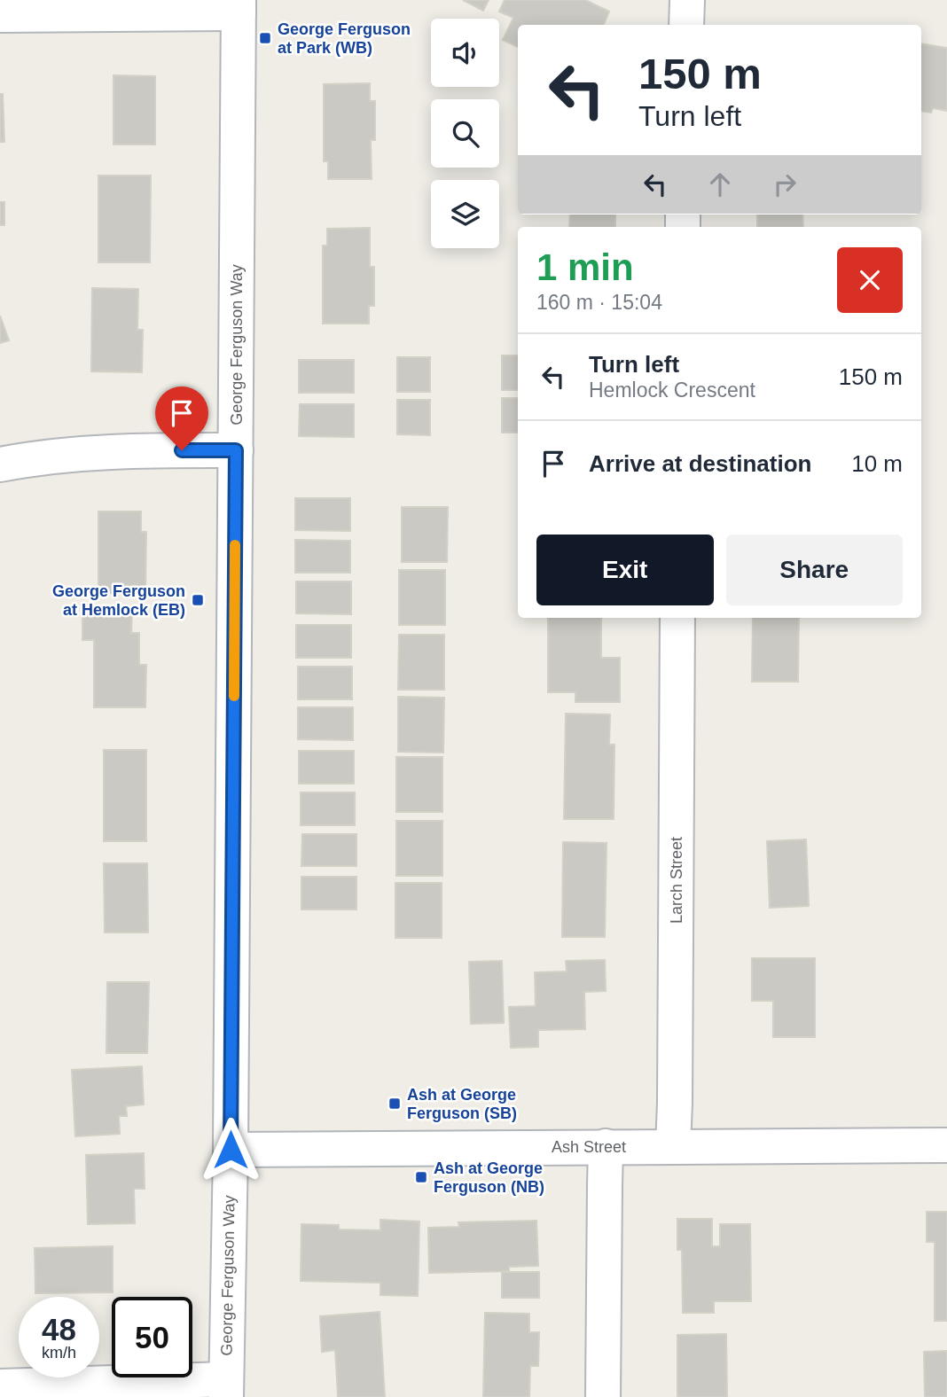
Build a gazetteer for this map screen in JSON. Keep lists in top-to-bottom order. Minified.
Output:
{"streets":{"main road":["George Ferguson Way","Larch Street","Ash Street"]},"crossings":[["George Ferguson Way","Ash Street"],["Larch Street","Ash Street"]],"places":{"transit":["George Ferguson at Park (WB)","George Ferguson at Hemlock (EB)","Ash at George Ferguson (SB)","Ash at George Ferguson (NB)"]},"page":{"turn":["150 m","Turn left"],"heading":["1 min","160 m · 15:04"],"list":[{"name":"Turn left","note":"Hemlock Crescent","value":"150 m"},{"name":"Arrive at destination","value":"10 m"}],"buttons":["Exit","Share"],"speed":"48 km/h","limit":"50"}}
